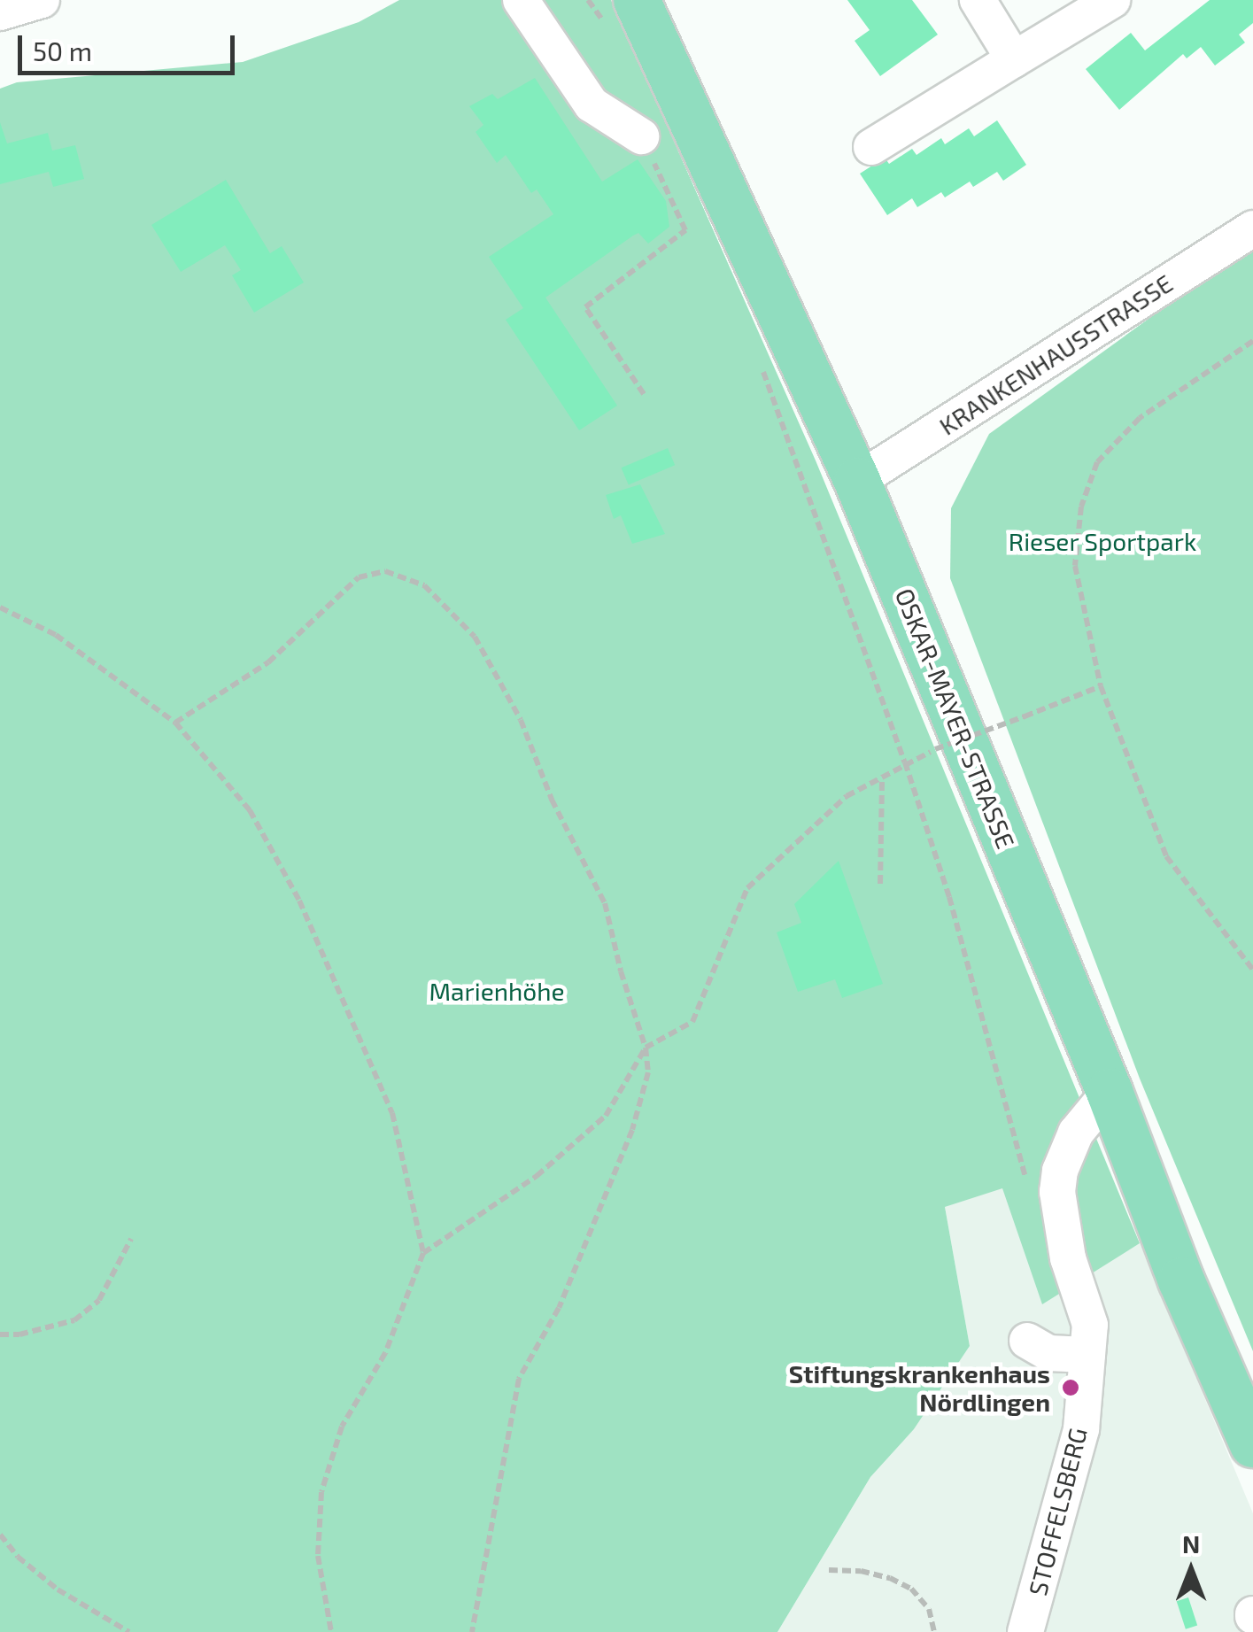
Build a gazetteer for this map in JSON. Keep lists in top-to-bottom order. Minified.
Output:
{"streets":{"main road":["OSKAR-MAYER-STRASSE"],"street":["KRANKENHAUSSTRASSE","STOFFELSBERG"]},"crossings":[["KRANKENHAUSSTRASSE","OSKAR-MAYER-STRASSE"],["OSKAR-MAYER-STRASSE","STOFFELSBERG"]],"parks":["Rieser Sportpark","Marienhöhe"],"places":["Stiftungskrankenhaus Nördlingen"],"scale_bar":"50 m","north":"top"}
